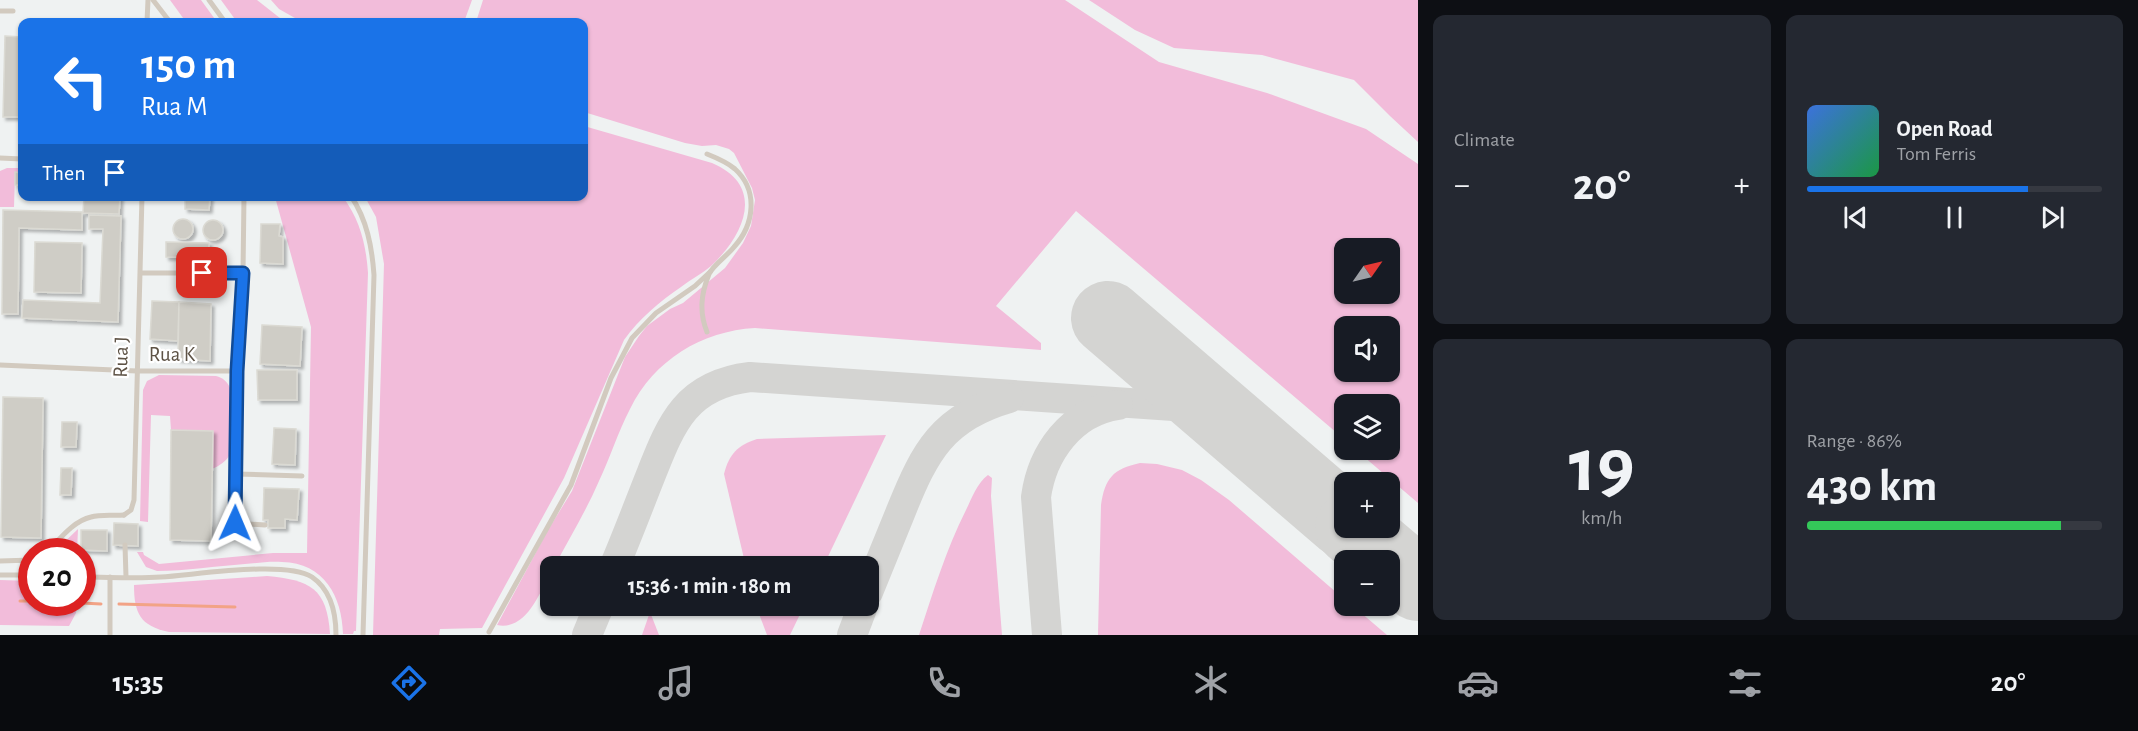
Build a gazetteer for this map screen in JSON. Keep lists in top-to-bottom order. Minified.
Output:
{"streets":{"lane":["Rua K","Rua J"]},"crossings":[["Rua K","Rua J"]],"north":"top right","page":{"tile":["Climate",["19","km/h"],["Range · 86%","430 km"]],"turn":["150 m","Rua M"],"song":["Open Road","Tom Ferris"],"then":"Then","heat":["−","20°","+"],"map_buttons":["+","−"],"limit":"20","trip":"15:36 · 1 min · 180 m","tabs":["15:35","20°"]}}
